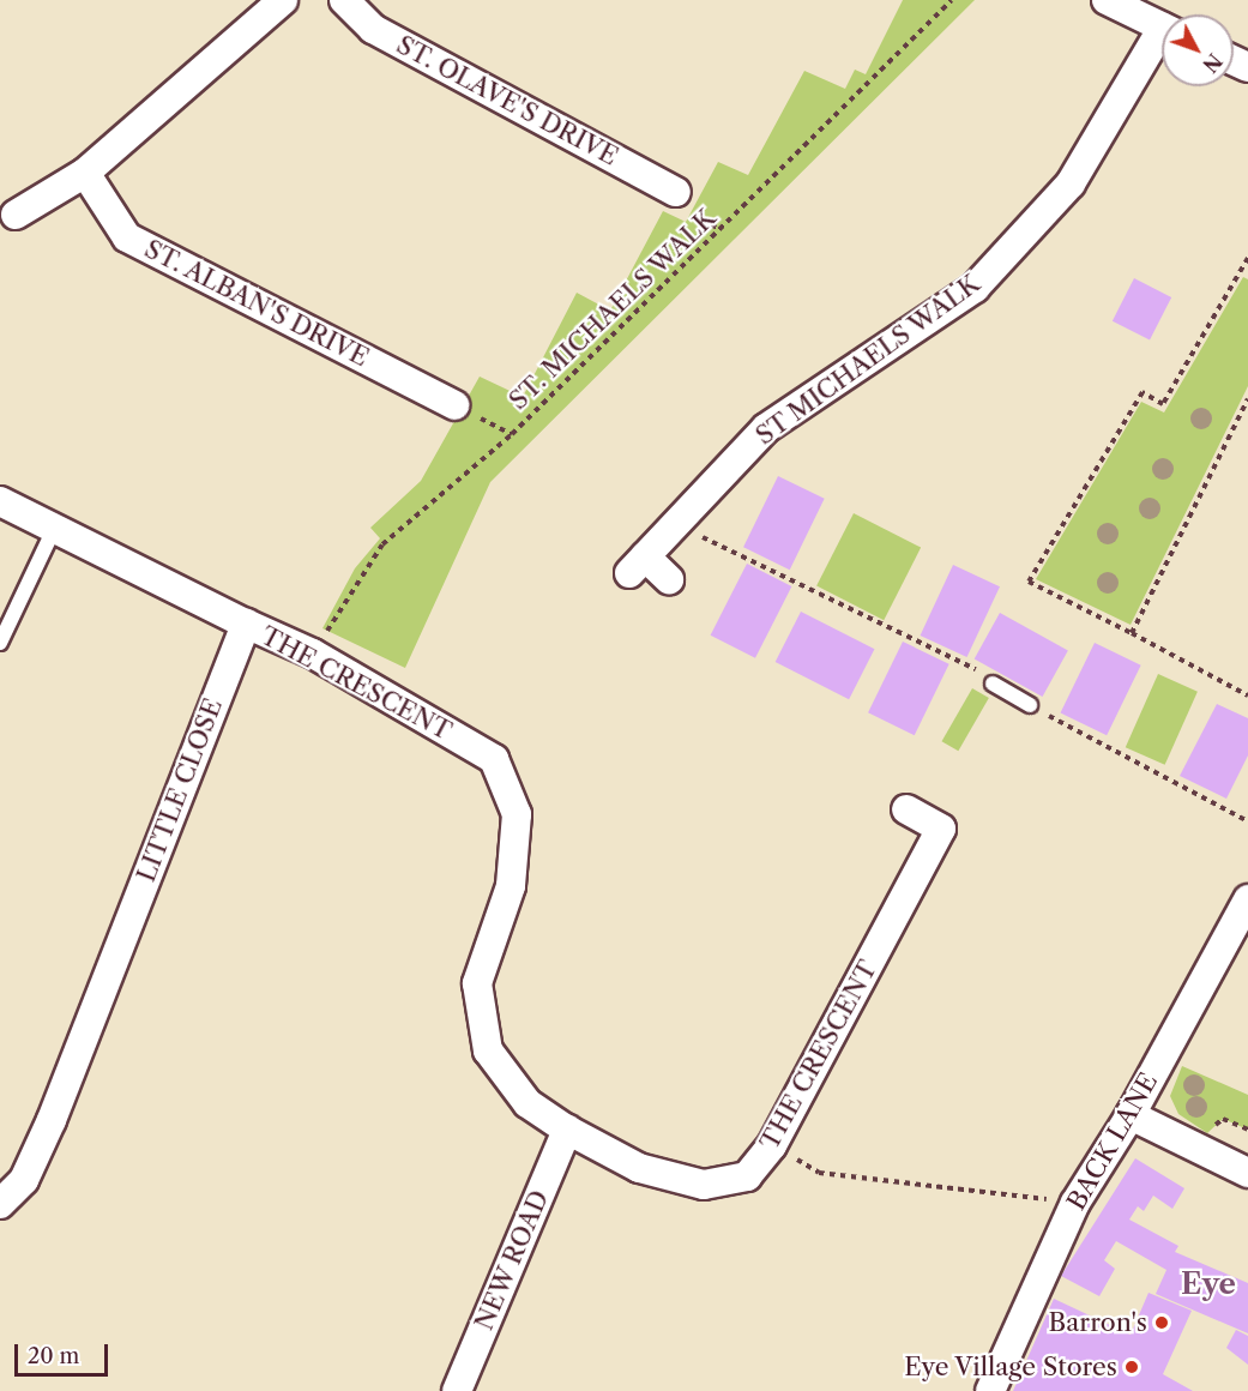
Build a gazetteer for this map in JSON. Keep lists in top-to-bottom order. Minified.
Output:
{"streets":{"street":["ST. OLAVE'S DRIVE","ST. ALBAN'S DRIVE","ST MICHAELS WALK","THE CRESCENT","LITTLE CLOSE","BACK LANE","NEW ROAD"],"path":["ST. MICHAELS WALK"]},"crossings":[["ST. MICHAELS WALK","THE CRESCENT"],["THE CRESCENT","LITTLE CLOSE"],["THE CRESCENT","NEW ROAD"]],"districts":["Eye"],"places":["Barron's","Eye Village Stores"],"scale_bar":"20 m","north":"bottom right"}
